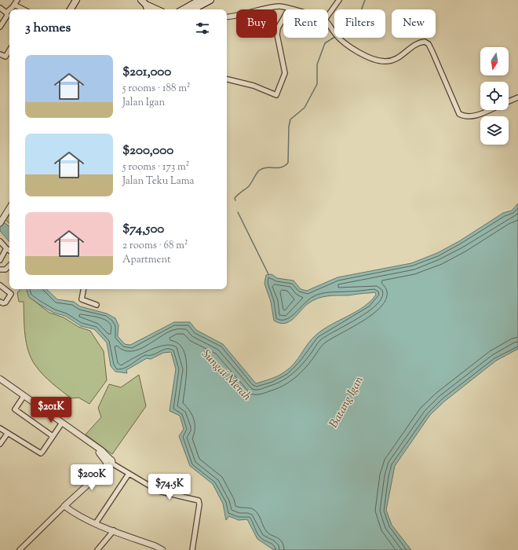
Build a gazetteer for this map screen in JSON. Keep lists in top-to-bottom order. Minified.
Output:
{"water":["Sungai Merah","Batang Igan"],"north":"bottom","page":{"chip":["Buy","Rent","Filters","New"],"heading":"3 homes","list":[{"name":"$201,000","note":"5 rooms · 188 m² · Jalan Igan"},{"name":"$200,000","note":"5 rooms · 173 m² · Jalan Teku Lama"},{"name":"$74,500","note":"2 rooms · 68 m² · Apartment"}],"price":["$201K","$200K","$74.5K"]}}
